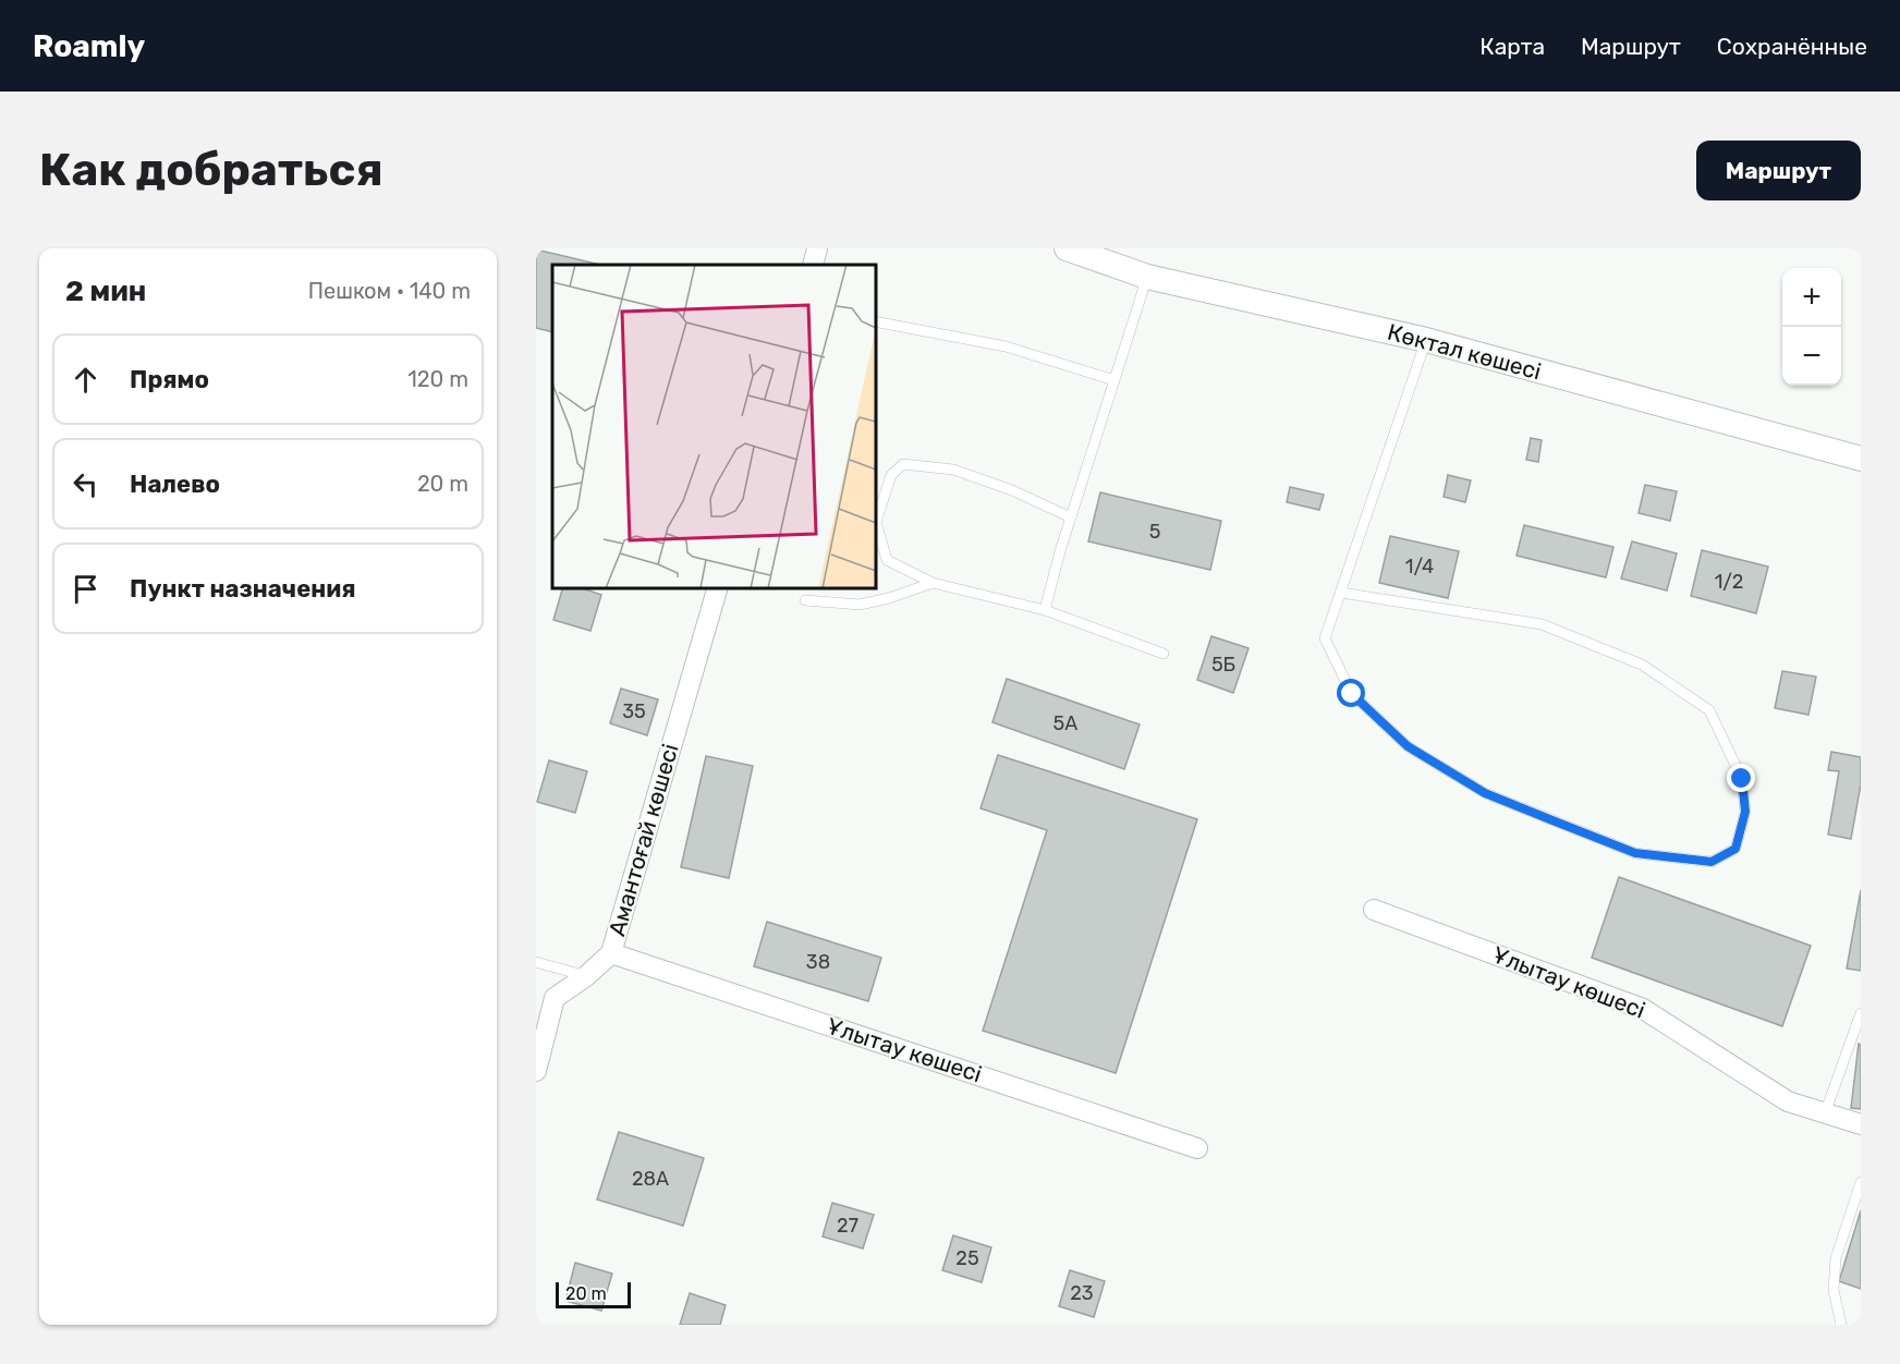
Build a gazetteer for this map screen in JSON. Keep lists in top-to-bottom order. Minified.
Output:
{"streets":{"street":["Көктал көшесі","Амантоғай көшесі","Ұлытау көшесі"]},"crossings":[["Амантоғай көшесі","Ұлытау көшесі"]],"house_numbers":["5","1/4","1/2","5Б","35","5А","38","28А","27","25","23"],"scale_bar":"20 m","page":{"header":"Roamly","nav":["Карта","Маршрут","Сохранённые"],"buttons":"Маршрут","title":"Как добраться","heading":["2 мин","Пешком · 140 m"],"map_buttons":["+","−"],"list":[["Прямо","120 m"],["Налево","20 m"],"Пункт назначения"],"scale":"20 m"}}
